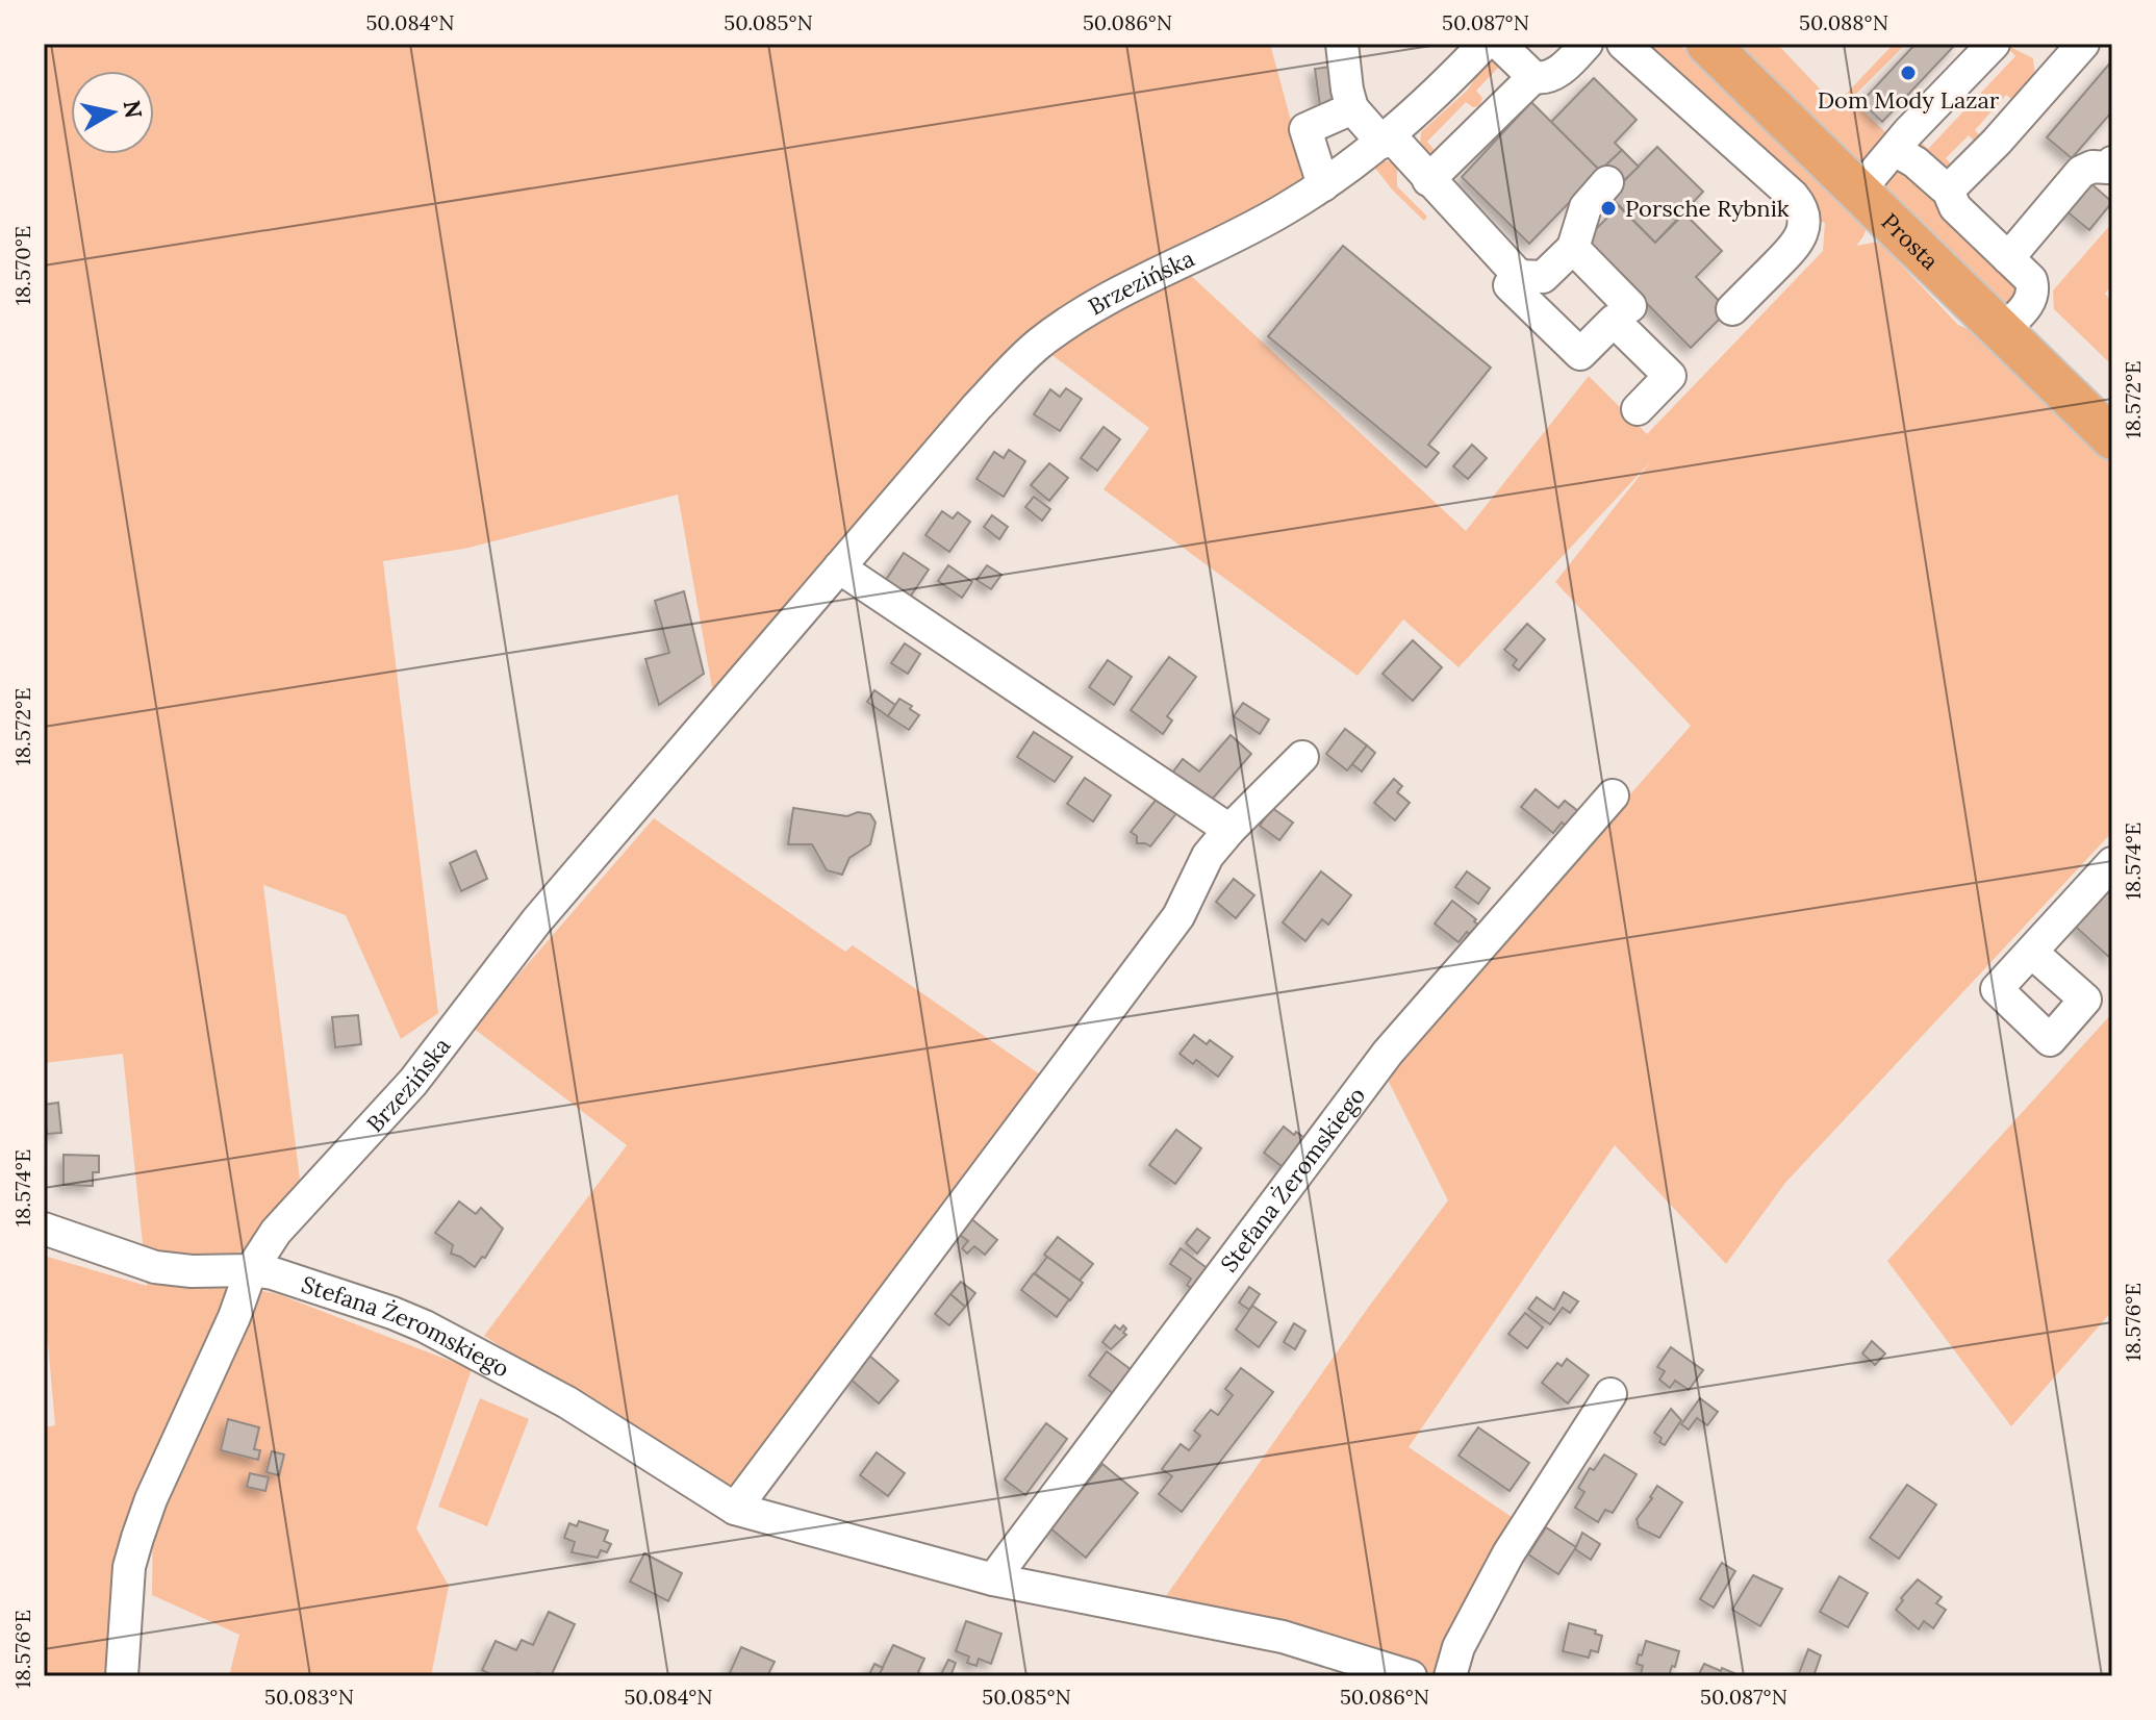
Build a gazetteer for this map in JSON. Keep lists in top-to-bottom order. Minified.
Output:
{"streets":{"main road":["Prosta"],"street":["Brzezińska","Stefana Żeromskiego"]},"crossings":[["Brzezińska","Stefana Żeromskiego"]],"places":["Dom Mody Lazar","Porsche Rybnik"],"north":"right","coordinates":["50.084°N","50.085°N","50.086°N","50.087°N","50.088°N","18.570°E","18.572°E","18.574°E","18.576°E","50.083°N"]}
